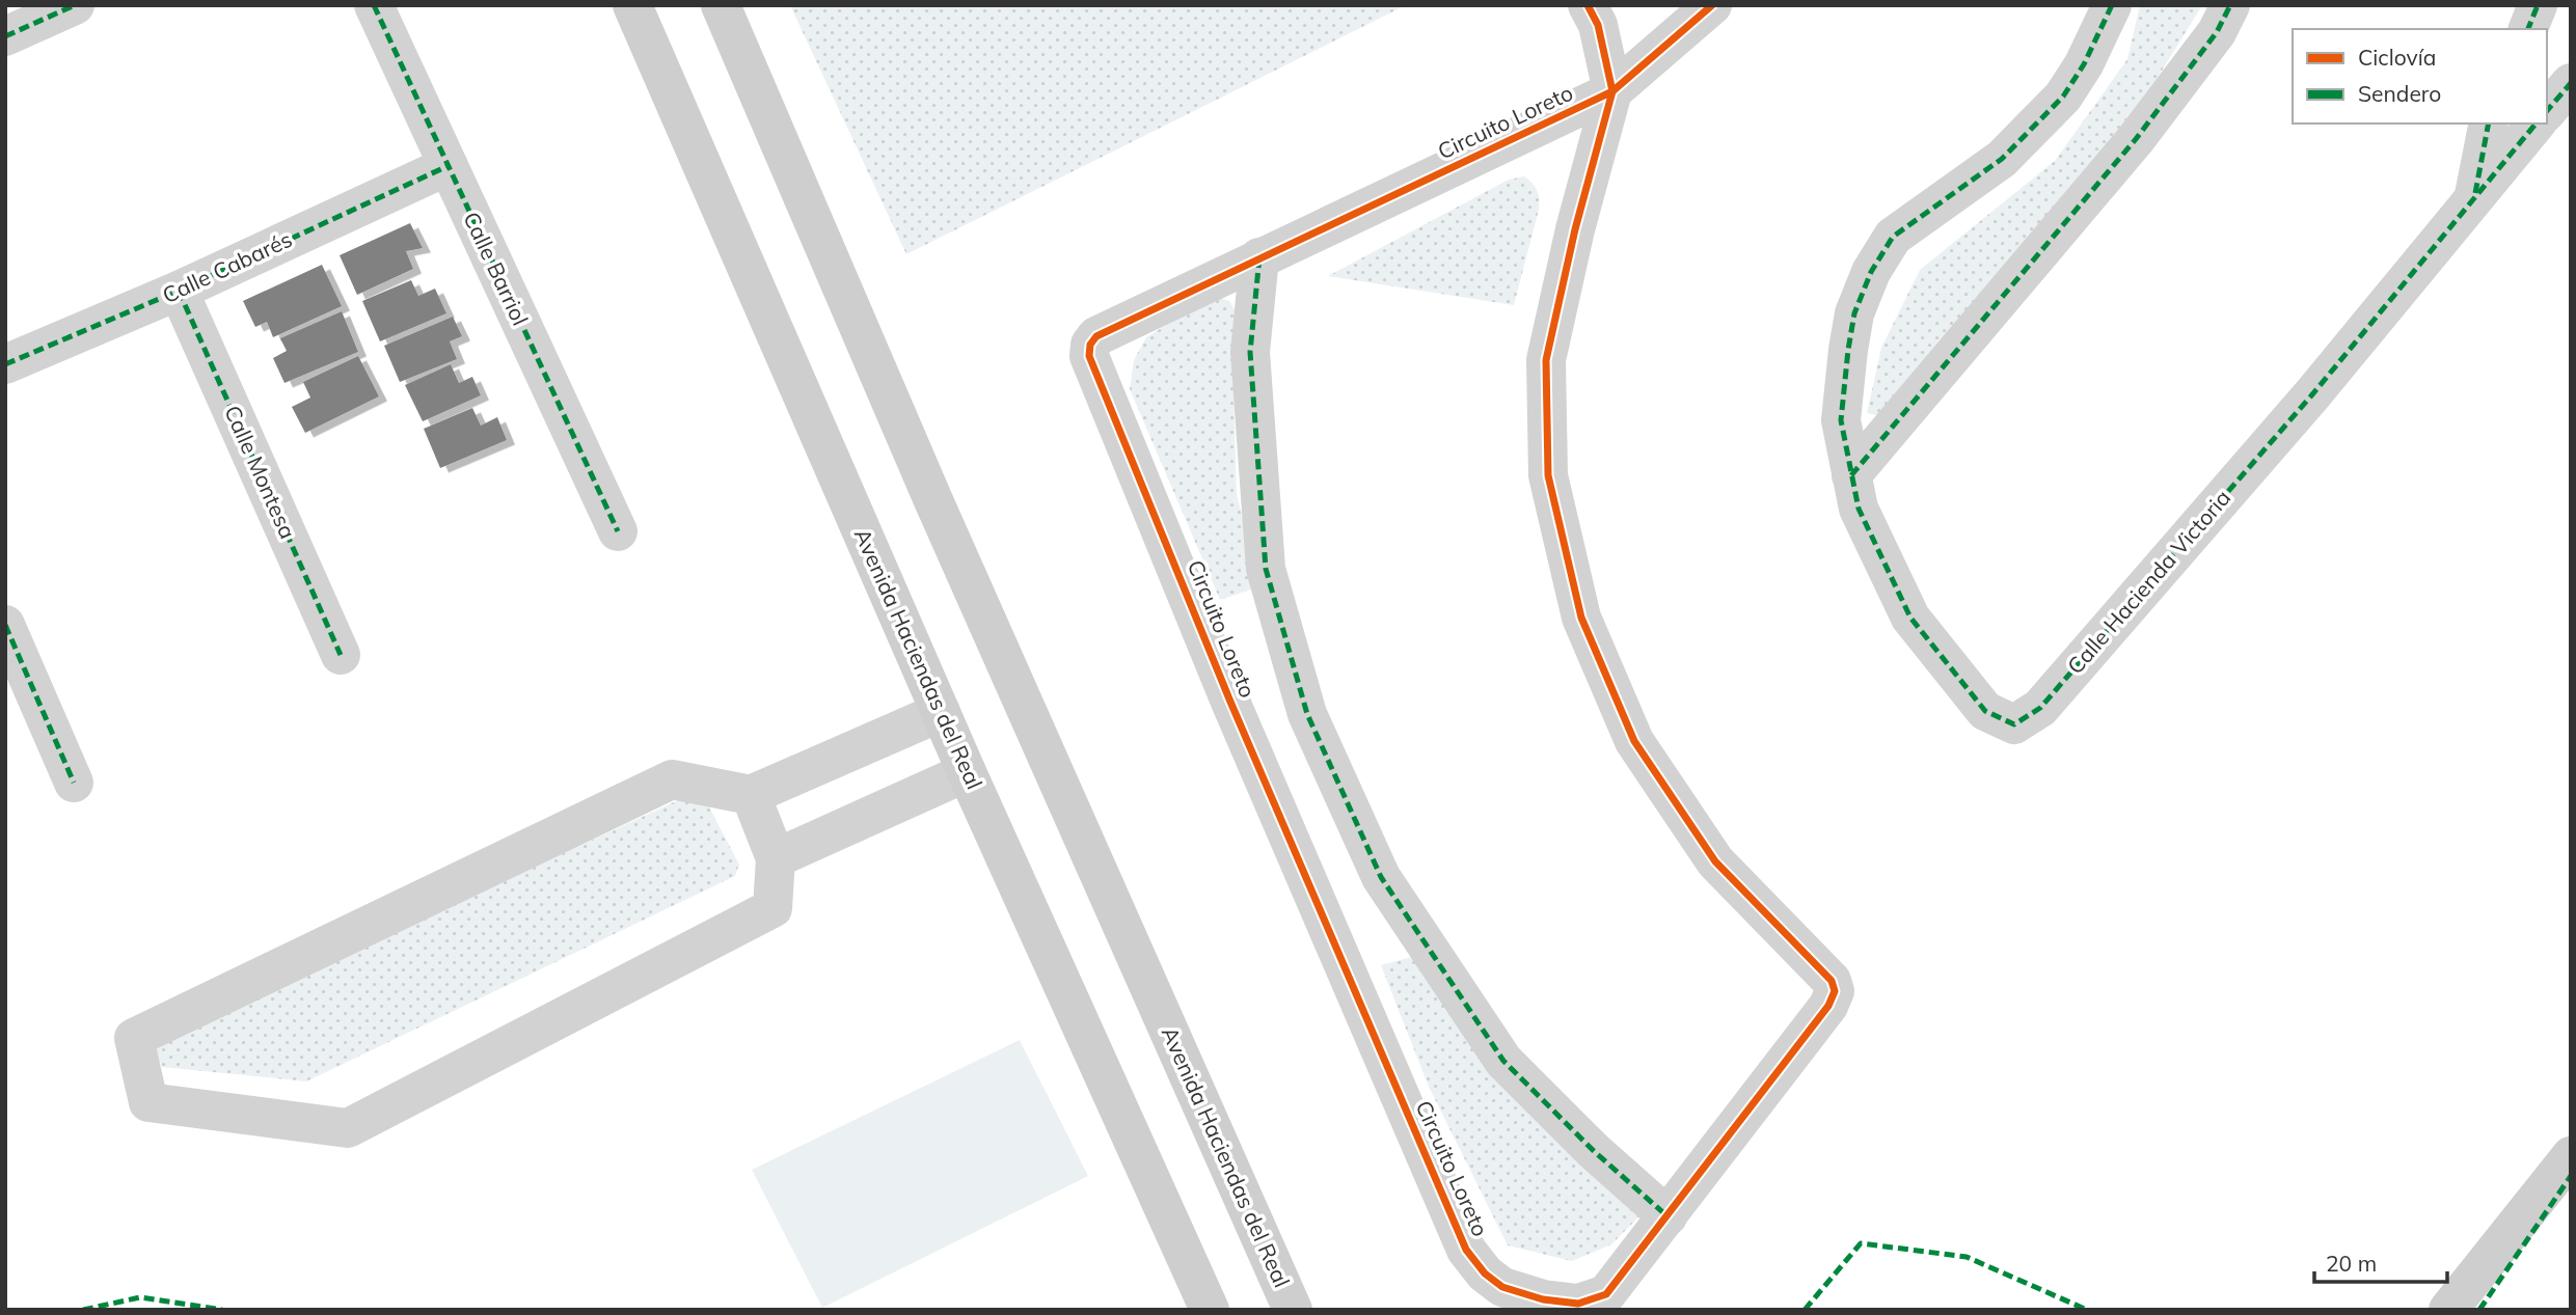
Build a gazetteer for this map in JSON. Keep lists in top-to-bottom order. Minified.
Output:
{"streets":{"main road":["Avenida Haciendas del Real"],"street":["Circuito Loreto","Calle Cabarés","Calle Barriol","Calle Montesa","Calle Hacienda Victoria"]},"crossings":[["Calle Cabarés","Calle Barriol"],["Calle Cabarés","Calle Montesa"]],"legend":["Ciclovía","Sendero"],"scale_bar":"20 m"}
